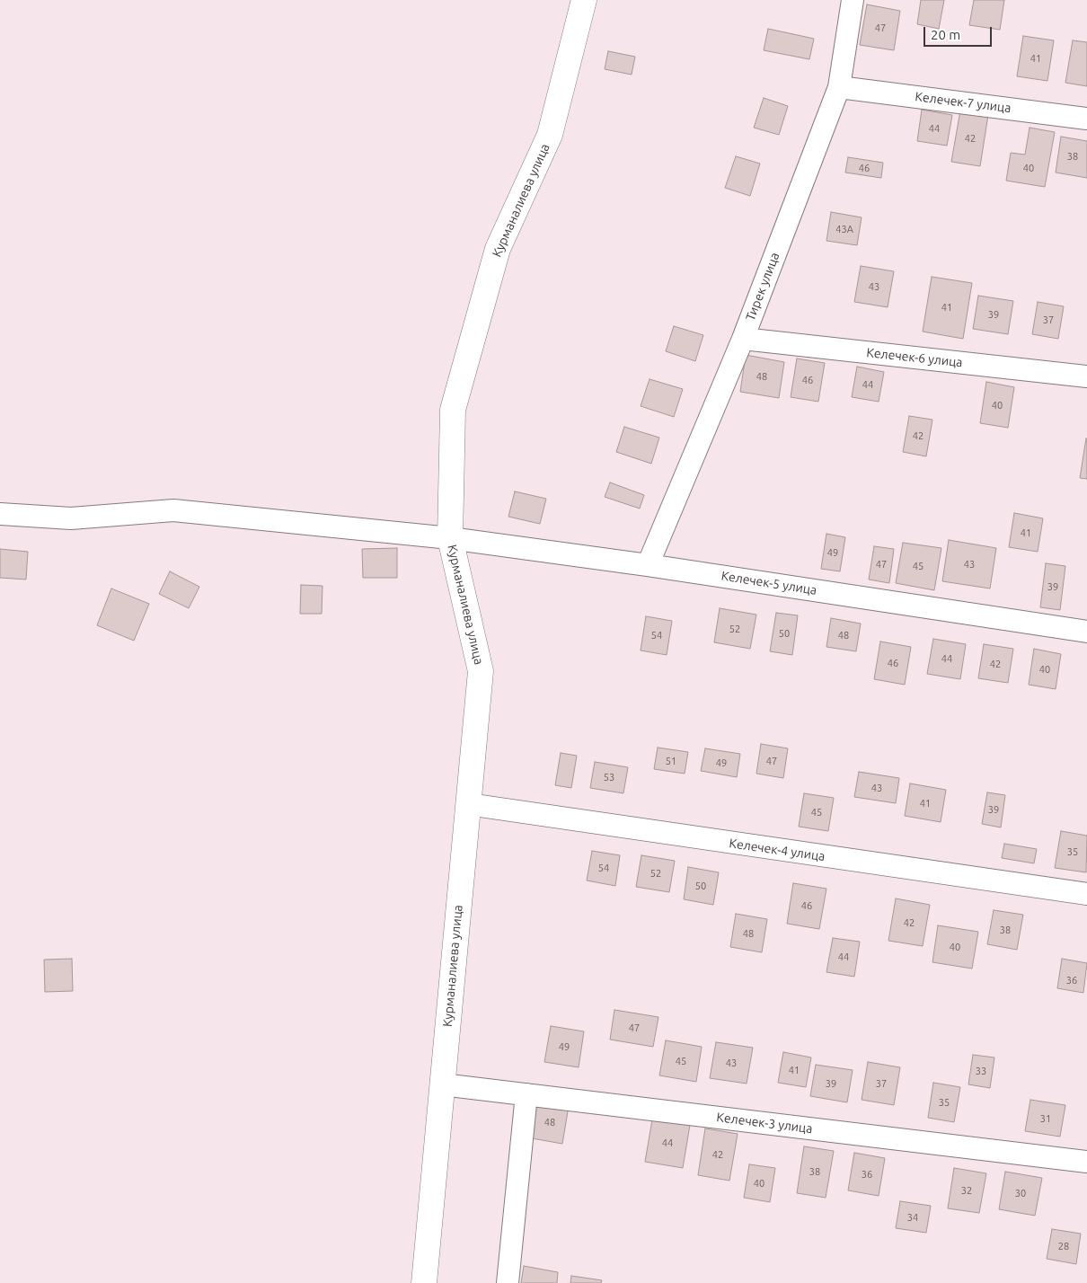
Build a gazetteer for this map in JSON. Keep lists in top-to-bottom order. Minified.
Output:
{"streets":{"street":["Келечек-7 улица","Курманалиева улица","Тирек улица","Келечек-6 улица","Келечек-5 улица","Келечек-4 улица","Келечек-3 улица"]},"crossings":[["Келечек-7 улица","Тирек улица"],["Курманалиева улица","Келечек-5 улица"],["Курманалиева улица","Келечек-4 улица"],["Курманалиева улица","Келечек-3 улица"],["Тирек улица","Келечек-6 улица"],["Тирек улица","Келечек-5 улица"]],"house_numbers":["47","41","44","42","38","46","40","43А","43","41","39","37","48","46","44","40","42","41","49","47","43","45","39","52","50","54","48","44","46","42","40","51","47","49","53","43","41","39","45","35","54","52","50","46","42","38","48","40","44","36","47","49","45","43","41","33","39","37","35","31","48","44","42","38","36","40","32","30","34","28"],"scale_bar":"20 m"}
